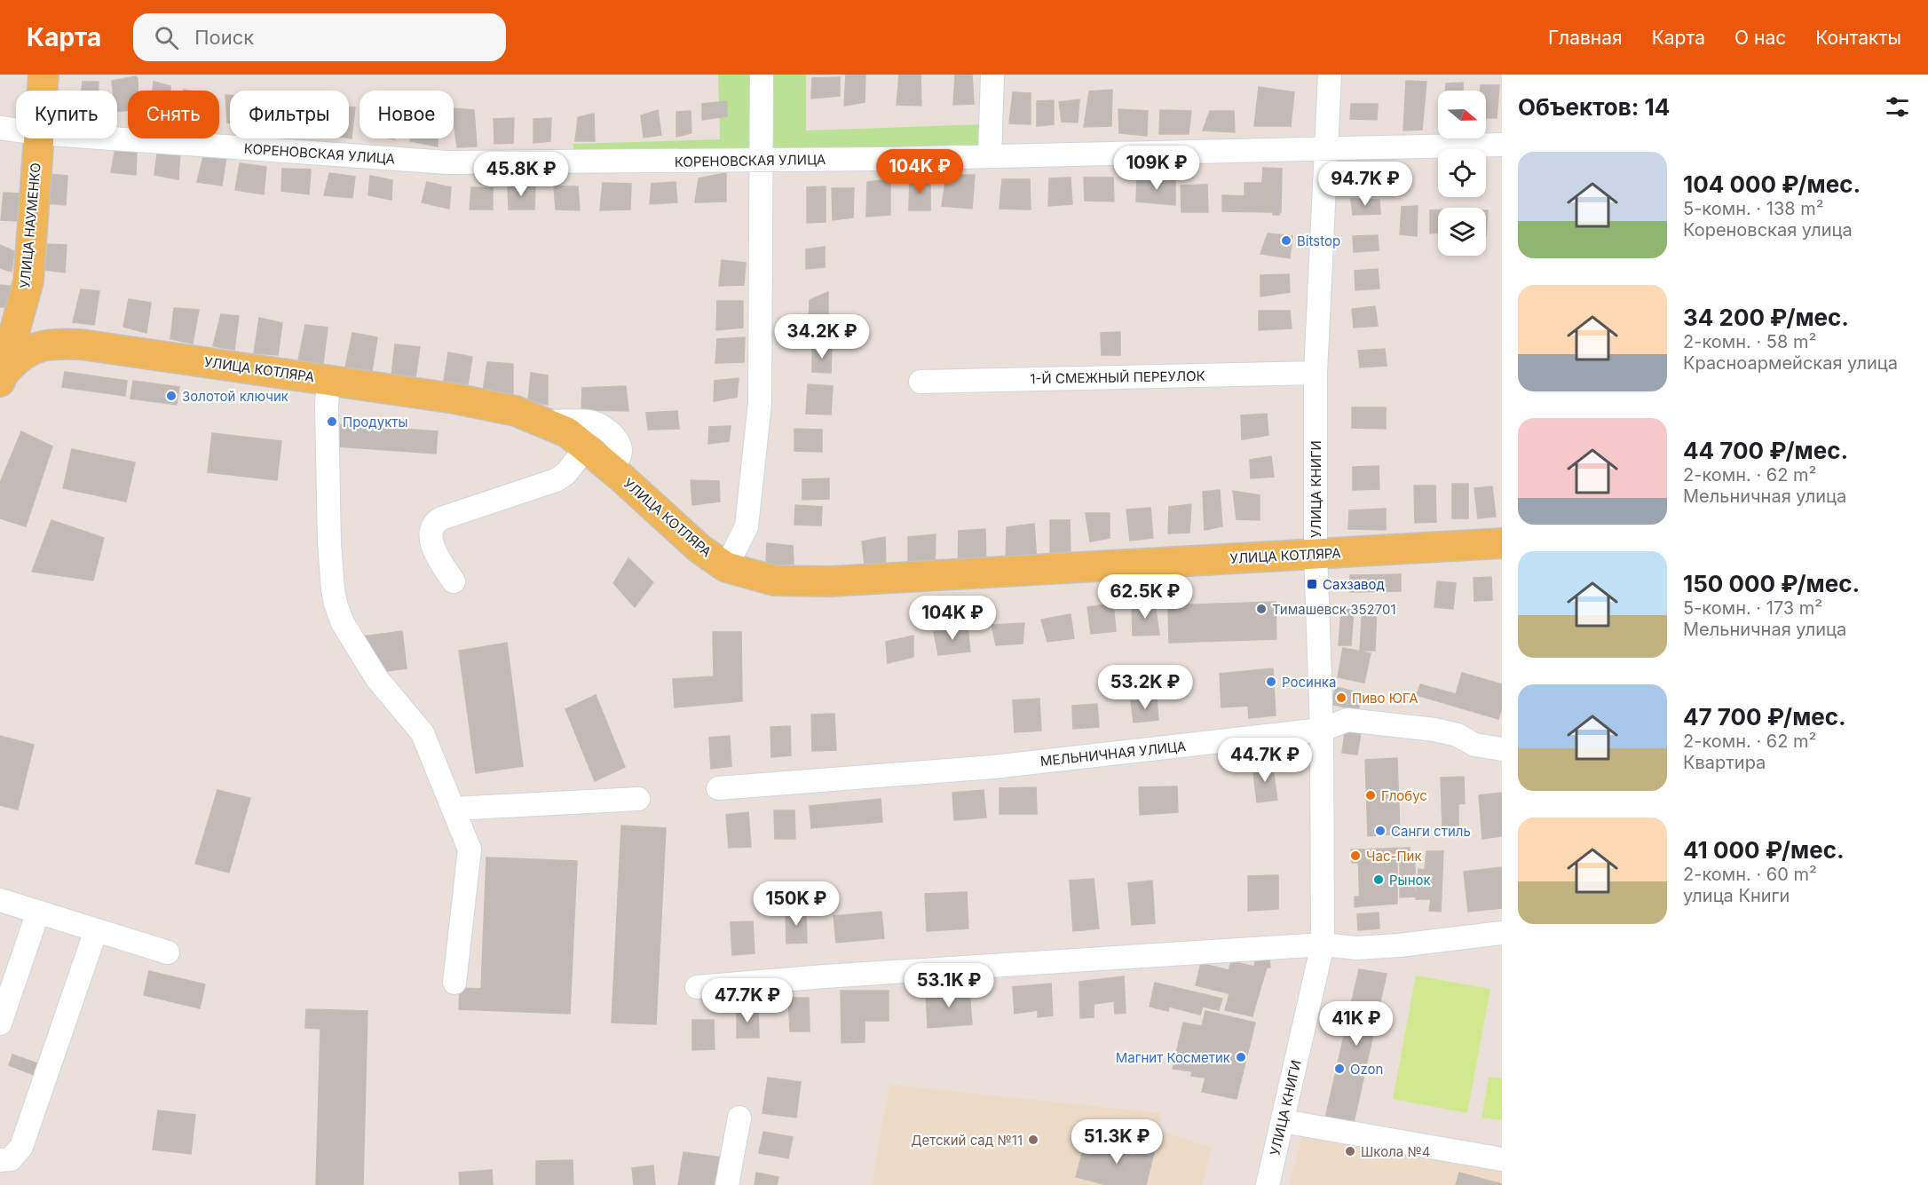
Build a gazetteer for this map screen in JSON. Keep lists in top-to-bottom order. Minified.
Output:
{"streets":{"main road":["УЛИЦА НАУМЕНКО","УЛИЦА КОТЛЯРА"],"street":["КОРЕНОВСКАЯ УЛИЦА","1-Й СМЕЖНЫЙ ПЕРЕУЛОК","УЛИЦА КНИГИ","МЕЛЬНИЧНАЯ УЛИЦА"]},"crossings":[["КОРЕНОВСКАЯ УЛИЦА","УЛИЦА КНИГИ"],["УЛИЦА НАУМЕНКО","УЛИЦА КОТЛЯРА"],["УЛИЦА КОТЛЯРА","УЛИЦА КНИГИ"],["1-Й СМЕЖНЫЙ ПЕРЕУЛОК","УЛИЦА КНИГИ"],["УЛИЦА КНИГИ","МЕЛЬНИЧНАЯ УЛИЦА"]],"places":{"other":["Bitstop","Золотой ключик","Продукты","Тимашевск 352701","Росинка","Пиво ЮГА","Глобус","Санги стиль","Час-Пик","Рынок","Магнит Косметик","Ozon","Детский сад №11","Школа №4"],"transit":["Сахзавод"]},"north":"right","page":{"header":"Карта","search":"Поиск","nav":["Главная","Карта","О нас","Контакты"],"heading":"Объектов: 14","chip":["Купить","Снять","Фильтры","Новое"],"list":[{"name":"104 000 ₽/мес.","note":"5-комн. · 138 m² · Кореновская улица"},{"name":"34 200 ₽/мес.","note":"2-комн. · 58 m² · Красноармейская улица"},{"name":"44 700 ₽/мес.","note":"2-комн. · 62 m² · Мельничная улица"},{"name":"150 000 ₽/мес.","note":"5-комн. · 173 m² · Мельничная улица"},{"name":"47 700 ₽/мес.","note":"2-комн. · 62 m² · Квартира"},{"name":"41 000 ₽/мес.","note":"2-комн. · 60 m² · улица Книги"}],"price":["109K ₽","104K ₽","45.8K ₽","94.7K ₽","34.2K ₽","62.5K ₽","104K ₽","53.2K ₽","44.7K ₽","150K ₽","53.1K ₽","47.7K ₽","41K ₽","51.3K ₽"]}}
